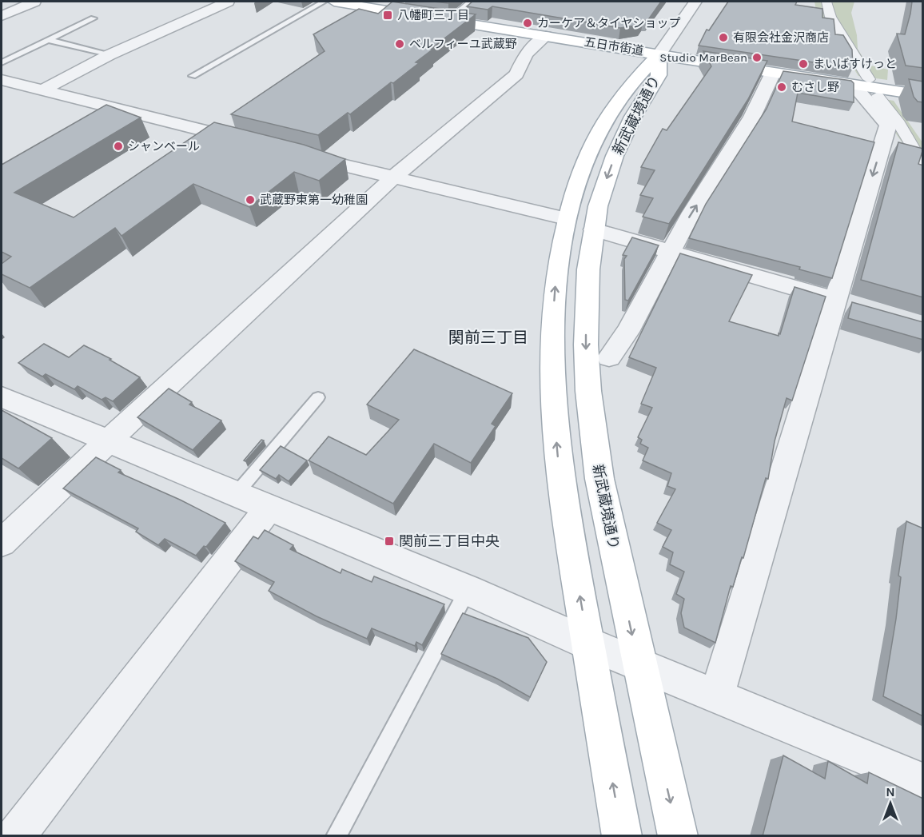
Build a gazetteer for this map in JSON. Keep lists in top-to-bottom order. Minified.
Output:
{"streets":{"main road":["五日市街道","新武蔵境通り"]},"crossings":[["五日市街道","新武蔵境通り"]],"districts":["関前三丁目"],"places":{"transit":["八幡町三丁目","関前三丁目中央"],"other":["カーケア＆タイヤショップ","有限会社金沢商店","ベルフィーユ武蔵野","Studio MarBean","まいばすけっと","むさし野","シャンベール","武蔵野東第一幼稚園"]},"north":"top"}
